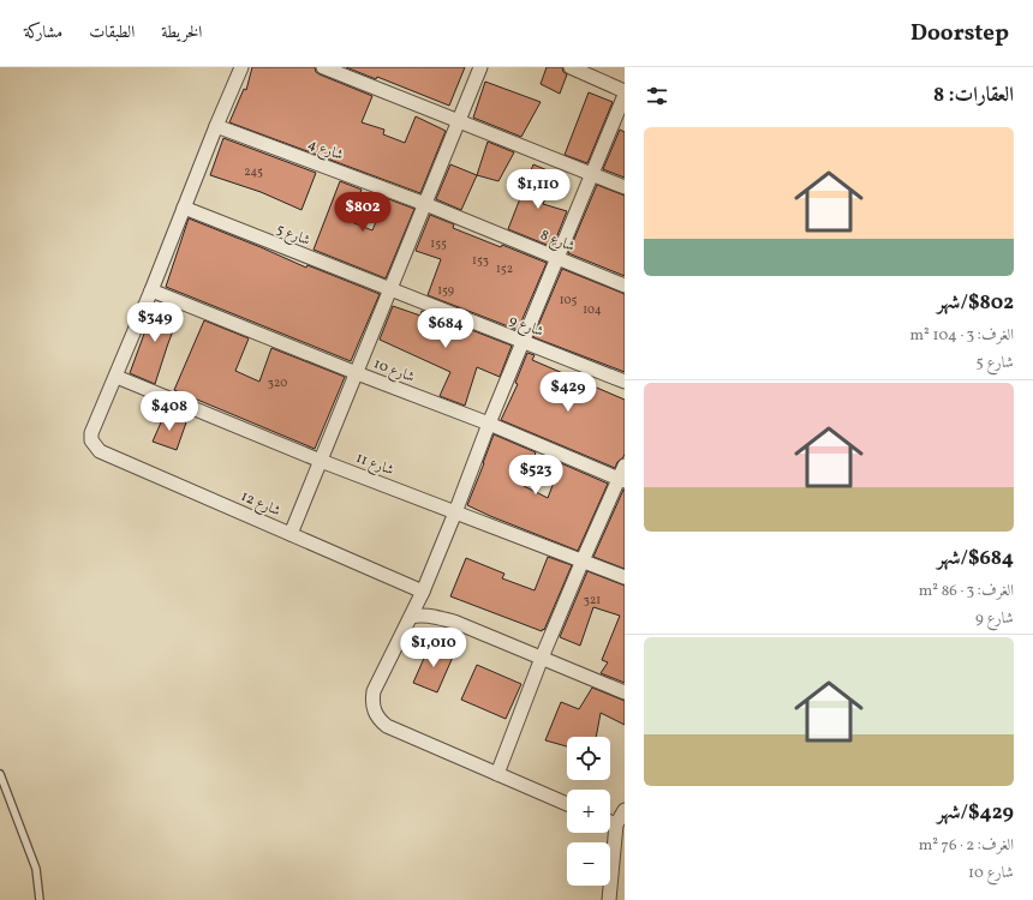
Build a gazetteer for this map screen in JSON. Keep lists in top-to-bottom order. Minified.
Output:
{"streets":{"street":["شارع 4","شارع 5","شارع 8","شارع 9","شارع 10","شارع 11","شارع 12"]},"crossings":[["شارع 4","شارع 8"],["شارع 5","شارع 9"],["شارع 11","شارع 12"]],"house_numbers":["245","155","153","152","159","105","104","320","321"],"page":{"header":"Doorstep","nav":["الخريطة","الطبقات","مشاركة"],"heading":"العقارات: 8","list":[{"name":"$802/شهر","note":"الغرف: 3 · 104 m² · شارع 5"},{"name":"$684/شهر","note":"الغرف: 3 · 86 m² · شارع 9"},{"name":"$429/شهر","note":"الغرف: 2 · 76 m² · شارع 10"}],"price":["$1,110","$802","$349","$684","$429","$408","$523","$1,010"],"map_buttons":["+","−"]}}
